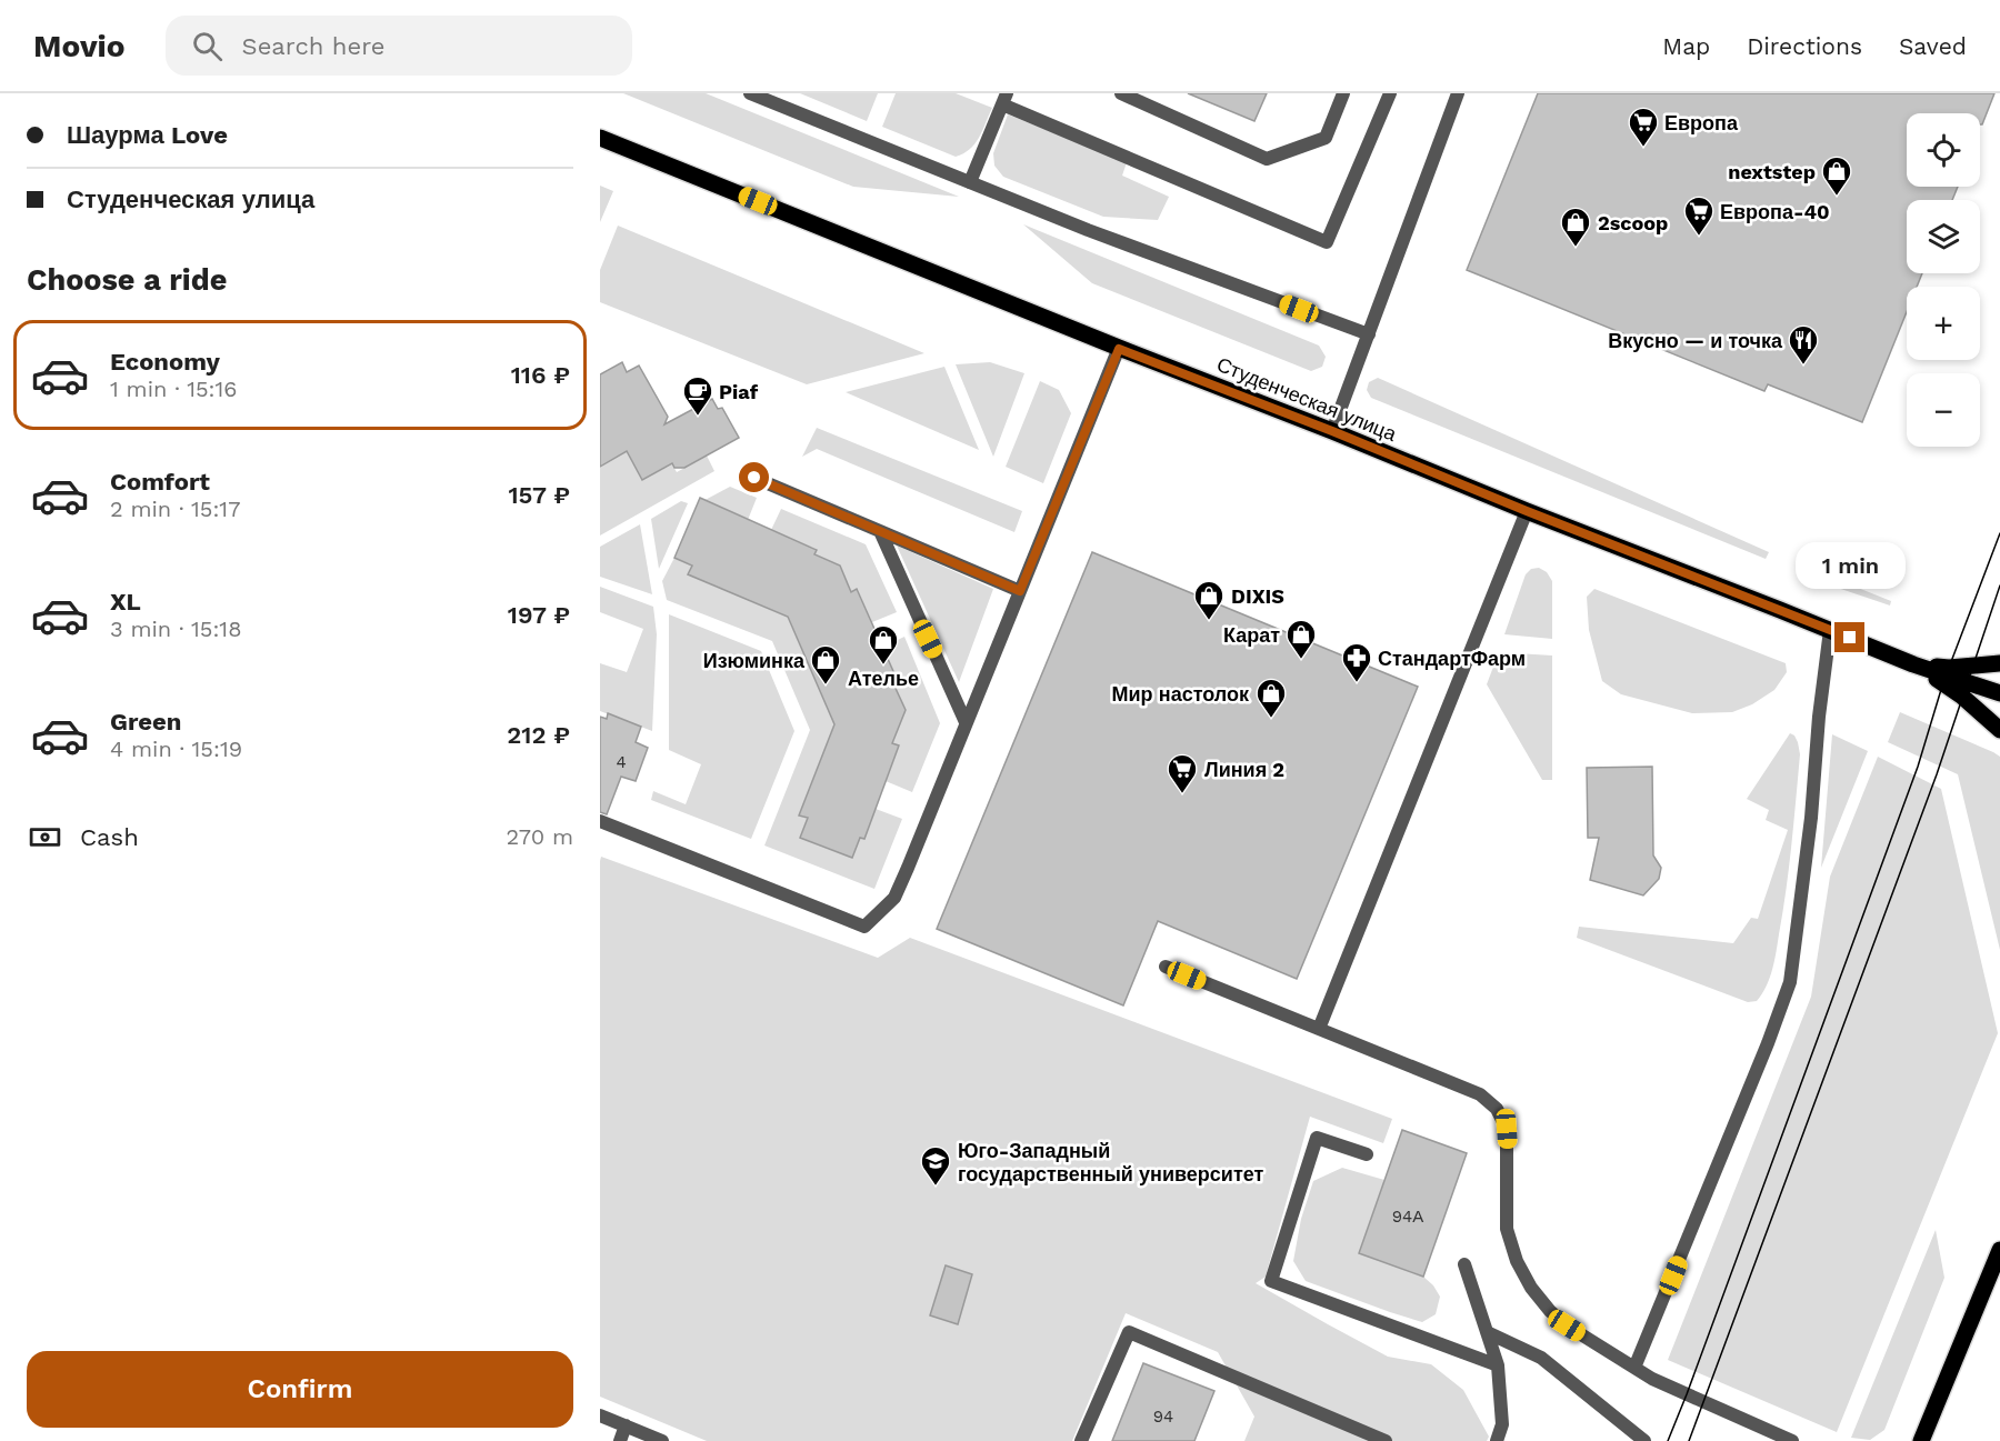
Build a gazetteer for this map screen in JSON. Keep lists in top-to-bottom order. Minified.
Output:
{"streets":{"main road":["Студенческая улица"]},"places":{"supermarket":["Европа","Европа-40","Линия 2"],"shop":["nextstep","2scoop","DIXIS","Карат","Ателье","Изюминка","Мир настолок"],"restaurant":["Вкусно — и точка"],"cafe":["Piaf"],"pharmacy":["СтандартФарм"],"school or university":["Юго-Западный государственный университет"]},"house_numbers":["4","94А","94"],"page":{"header":"Movio","search":"Search here","nav":["Map","Directions","Saved"],"banner":["Шаурма Love","Студенческая улица"],"map_buttons":["+","−"],"heading":"Choose a ride","list":[{"name":"Economy","note":"1 min · 15:16","value":"116 ₽"},{"name":"Comfort","note":"2 min · 15:17","value":"157 ₽"},{"name":"XL","note":"3 min · 15:18","value":"197 ₽"},{"name":"Green","note":"4 min · 15:19","value":"212 ₽"}],"bubble":"1 min","pay":["Cash","270 m"],"buttons":"Confirm"}}
